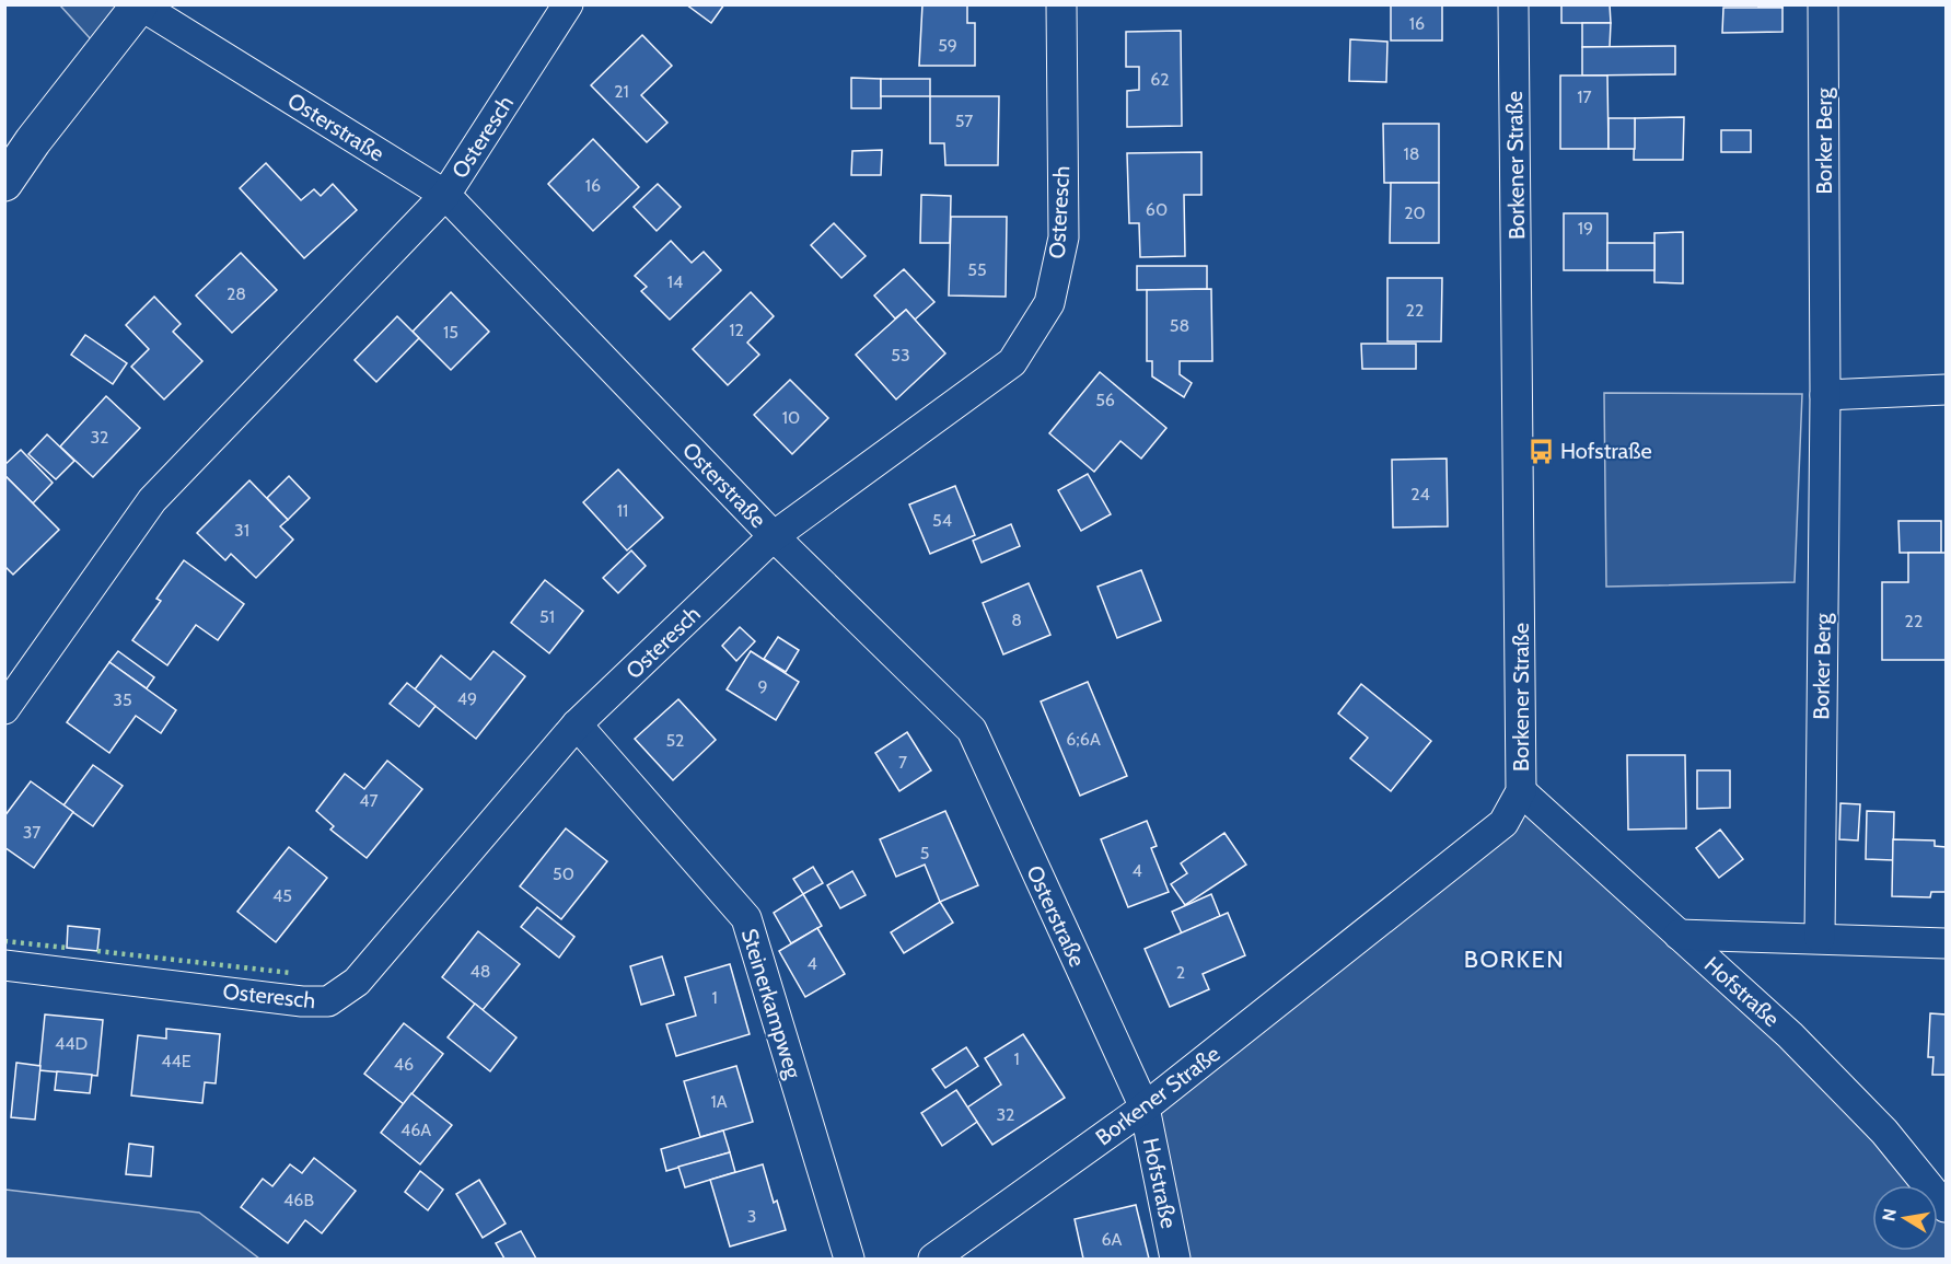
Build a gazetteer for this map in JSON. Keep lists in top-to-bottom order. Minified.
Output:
{"streets":{"street":["Osterstraße","Osteresch","Borker Berg","Borkener Straße","Hofstraße","Steinerkampweg"]},"crossings":[["Osterstraße","Osteresch"],["Osterstraße","Borkener Straße"],["Osterstraße","Hofstraße"],["Osteresch","Steinerkampweg"],["Borkener Straße","Hofstraße"]],"districts":["BORKEN"],"places":{"bus stop":["Hofstraße"]},"house_numbers":["16","59","62","21","17","57","18","16","60","20","19","55","14","28","22","58","12","15","53","56","10","32","24","11","54","31","51","8","22","9","49","35","6;6A","52","7","47","37","5","4","50","45","4","48","2","1","44D","1","44E","46","1A","32","46A","46B","3","6A"],"north":"left"}
